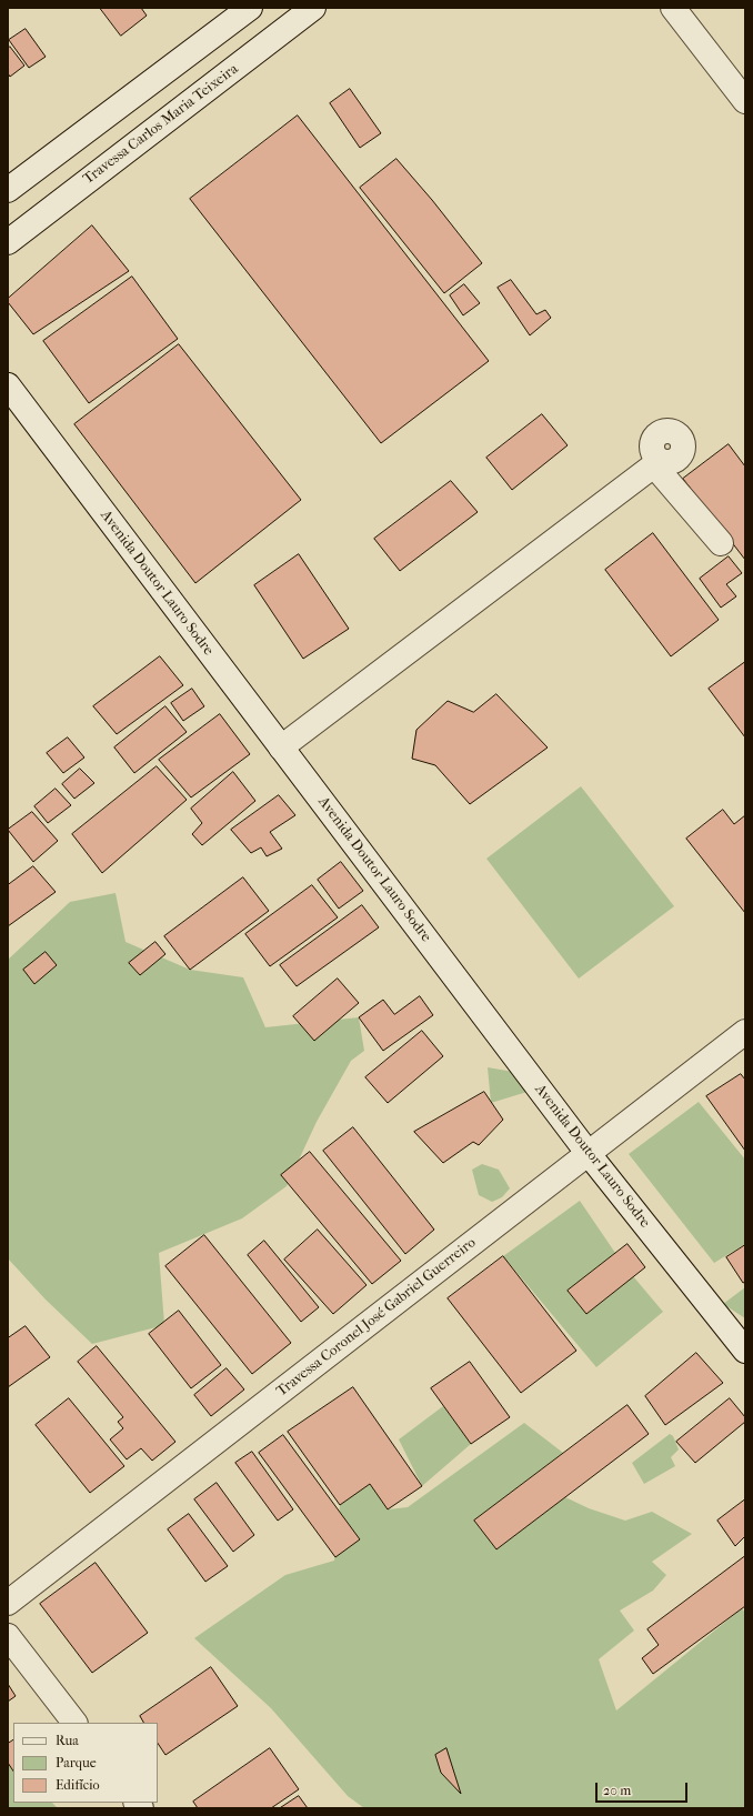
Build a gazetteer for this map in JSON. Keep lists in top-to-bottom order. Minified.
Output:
{"streets":{"street":["Travessa Carlos Maria Teixeira","Avenida Doutor Lauro Sodre","Travessa Coronel José Gabriel Guerreiro"]},"crossings":[["Avenida Doutor Lauro Sodre","Travessa Coronel José Gabriel Guerreiro"]],"legend":["Rua","Parque","Edifício"],"scale_bar":"20 m"}
